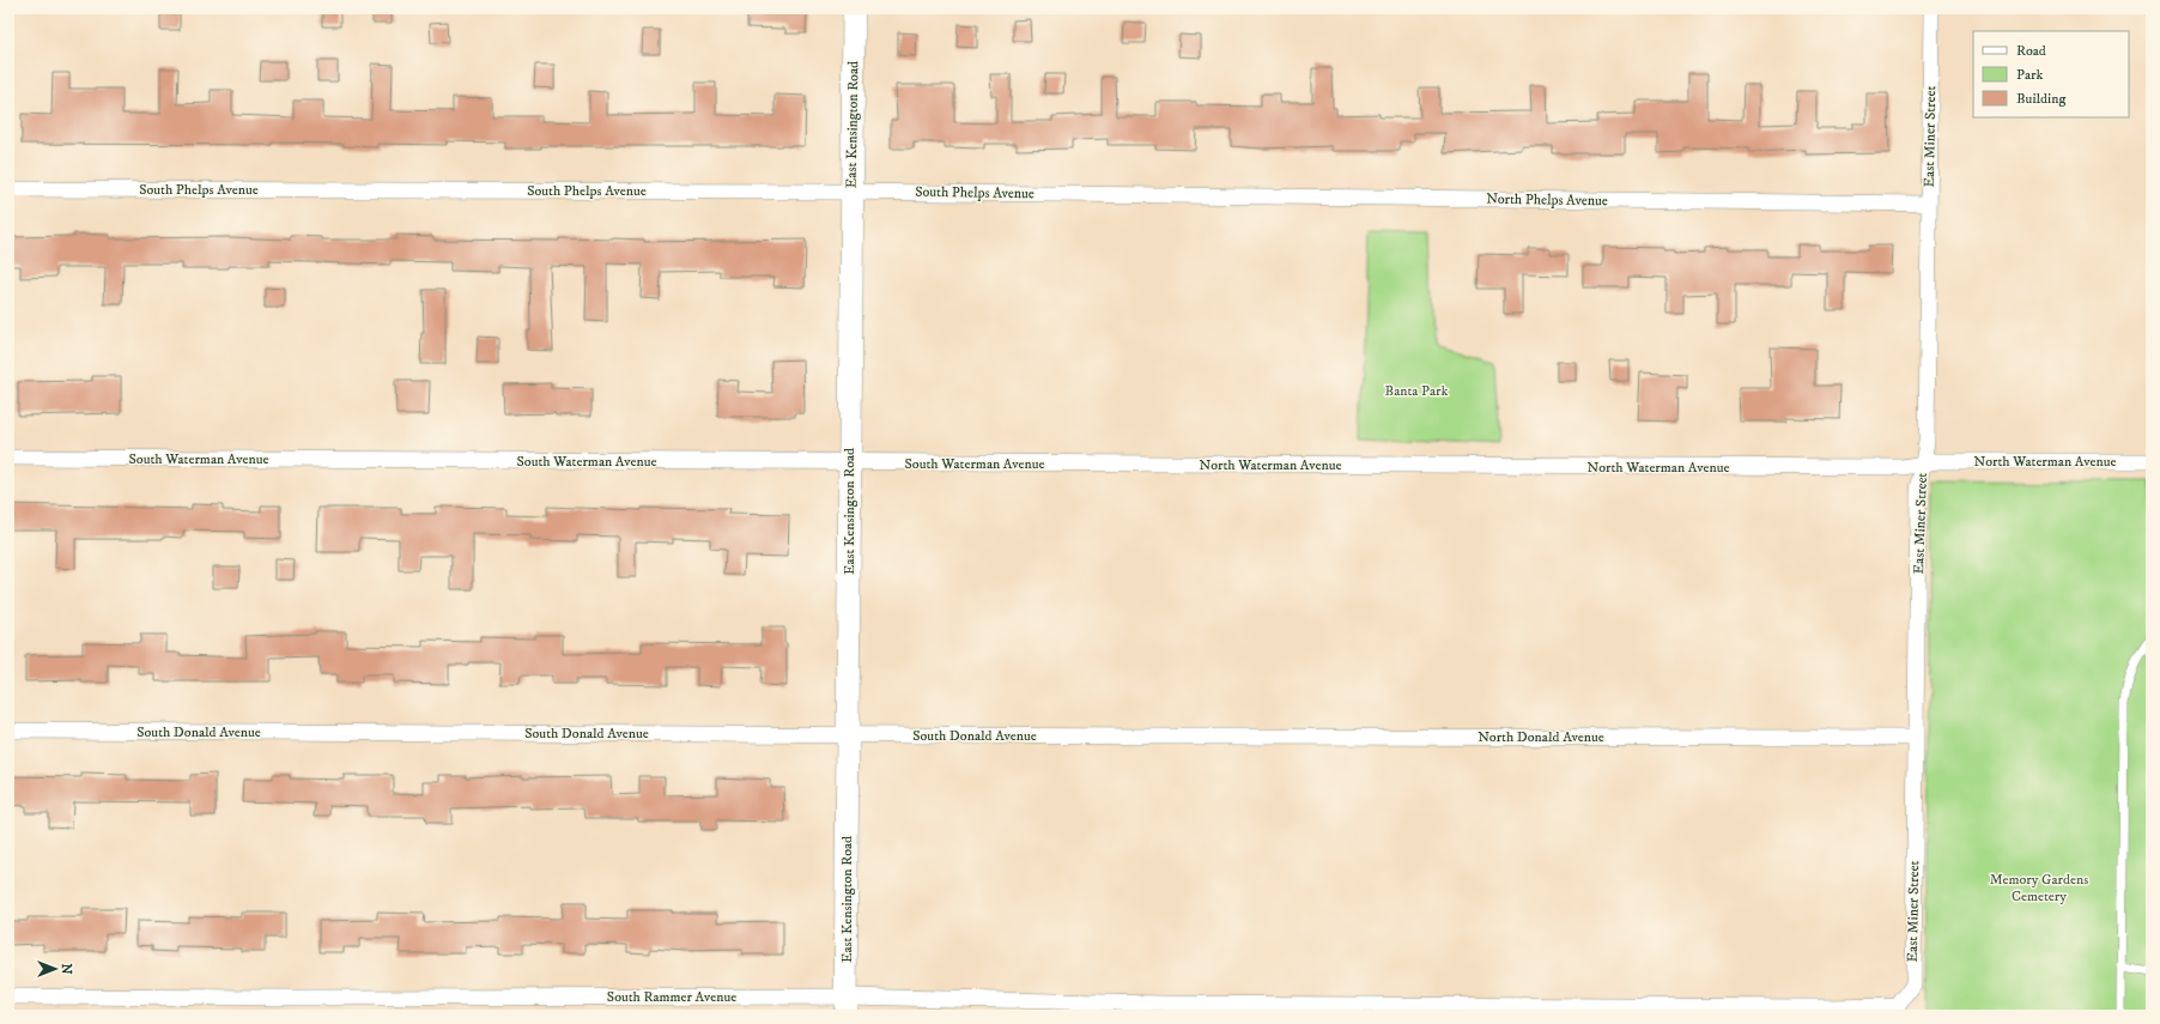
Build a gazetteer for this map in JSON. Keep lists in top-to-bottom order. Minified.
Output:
{"streets":{"main road":["East Kensington Road"],"street":["East Miner Street","South Phelps Avenue","North Phelps Avenue","South Waterman Avenue","North Waterman Avenue","South Donald Avenue","North Donald Avenue","South Rammer Avenue"]},"crossings":[["East Kensington Road","South Phelps Avenue"],["East Kensington Road","South Waterman Avenue"],["East Kensington Road","South Donald Avenue"],["East Kensington Road","South Rammer Avenue"],["East Miner Street","North Phelps Avenue"],["East Miner Street","North Waterman Avenue"],["East Miner Street","North Donald Avenue"],["East Miner Street","South Rammer Avenue"],["South Phelps Avenue","North Phelps Avenue"],["South Waterman Avenue","North Waterman Avenue"],["South Donald Avenue","North Donald Avenue"]],"parks":["Banta Park","Memory Gardens Cemetery"],"legend":["Road","Park","Building"],"north":"right"}
